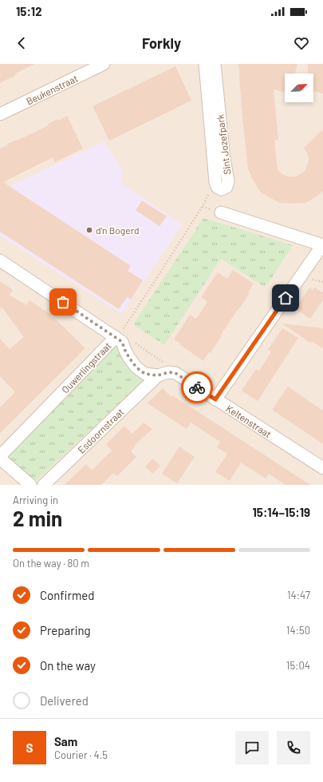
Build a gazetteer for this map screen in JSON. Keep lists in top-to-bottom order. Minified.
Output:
{"streets":{"street":["Beukenstraat","Sint Jozefpark","Ouwerlingstraat","Keltenstraat","Esdoornstraat"]},"places":["d'n Bogerd"],"north":"top right","page":{"status":"15:12","header":"Forkly","heading":["2 min","Arriving in","15:14–15:19"],"panel":["Sam","Courier · 4.5"],"bar":"On the way · 80 m","list":[["Confirmed","14:47"],["Preparing","14:50"],["On the way","15:04"],"Delivered"],"round":"S"}}
